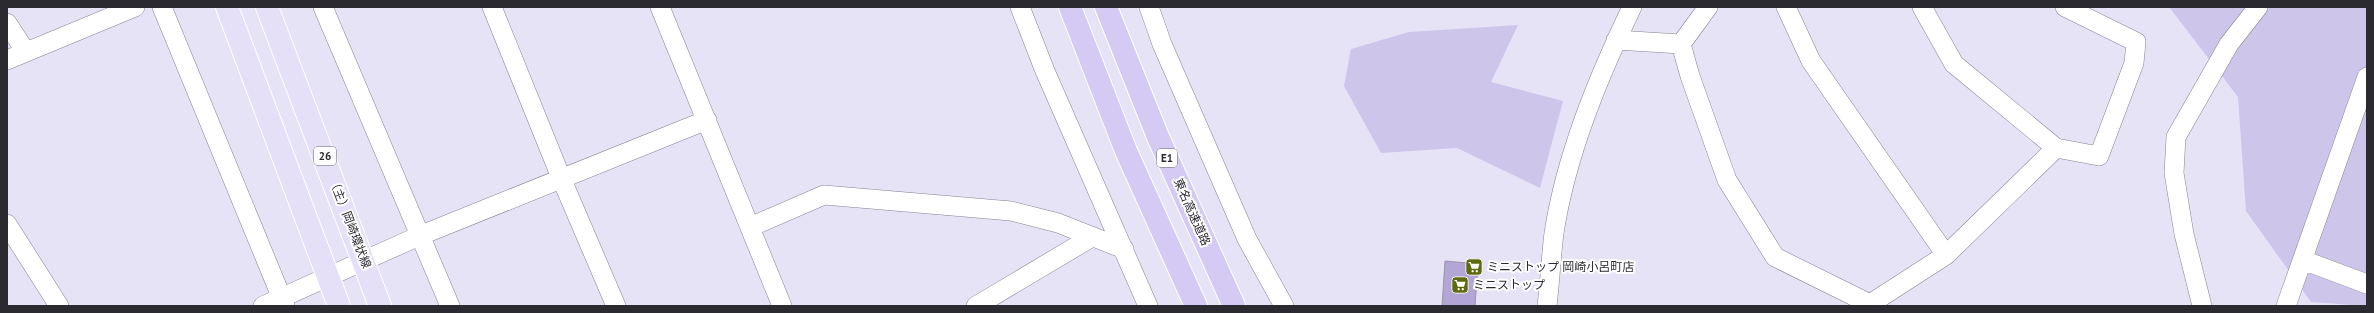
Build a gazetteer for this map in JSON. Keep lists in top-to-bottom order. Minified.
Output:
{"streets":{"highway":["E1","東名高速道路"],"main road":["26","（主）岡崎環状線"]},"places":{"supermarket":["ミニストップ 岡崎小呂町店","ミニストップ"]}}
